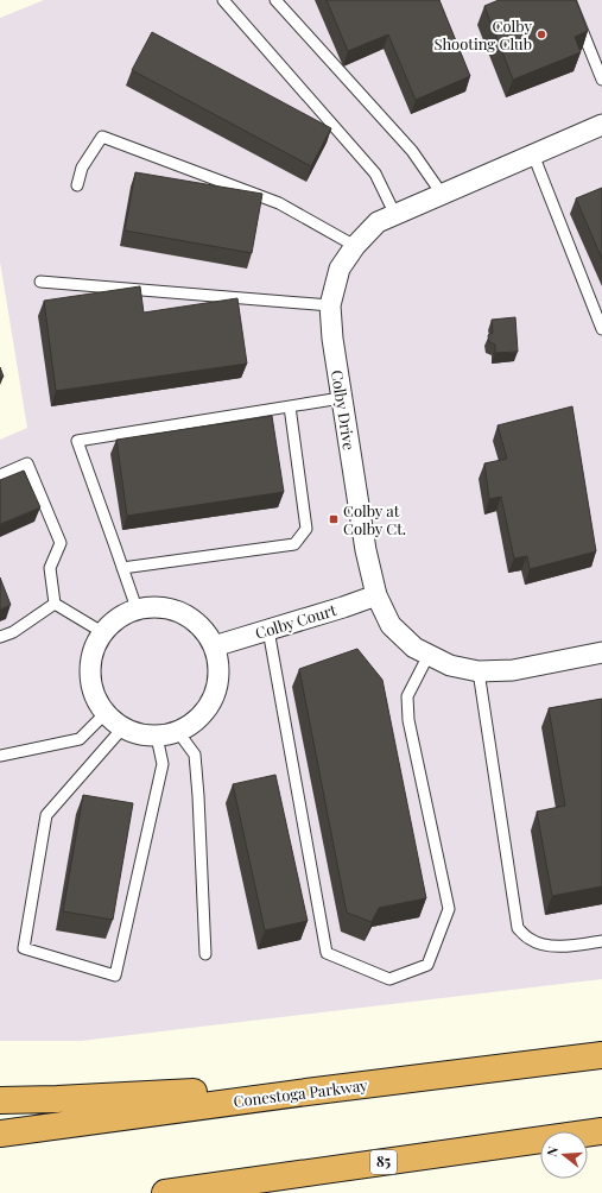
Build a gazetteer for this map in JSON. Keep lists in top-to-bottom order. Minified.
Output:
{"streets":{"highway":["Conestoga Parkway","85"],"street":["Colby Drive","Colby Court"]},"crossings":[["Colby Drive","Colby Court"]],"places":{"other":["Colby Shooting Club"],"transit":["Colby at Colby Ct."]},"north":"left"}
